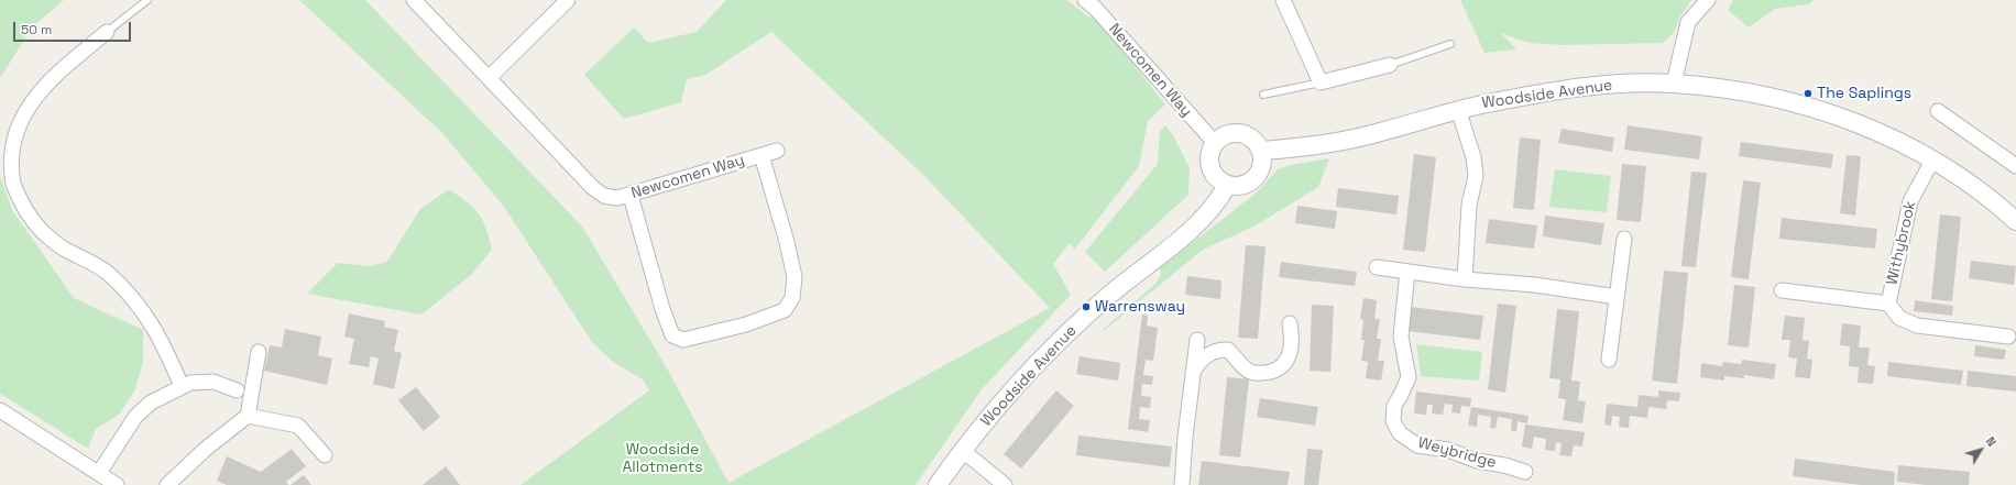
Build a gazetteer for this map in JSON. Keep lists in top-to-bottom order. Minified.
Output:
{"streets":{"street":["Newcomen Way","Woodside Avenue","Withybrook","Weybridge"]},"crossings":[["Newcomen Way","Woodside Avenue"],["Woodside Avenue","Withybrook"]],"parks":["Woodside Allotments"],"places":["The Saplings","Warrensway"],"scale_bar":"50 m","north":"top right"}
